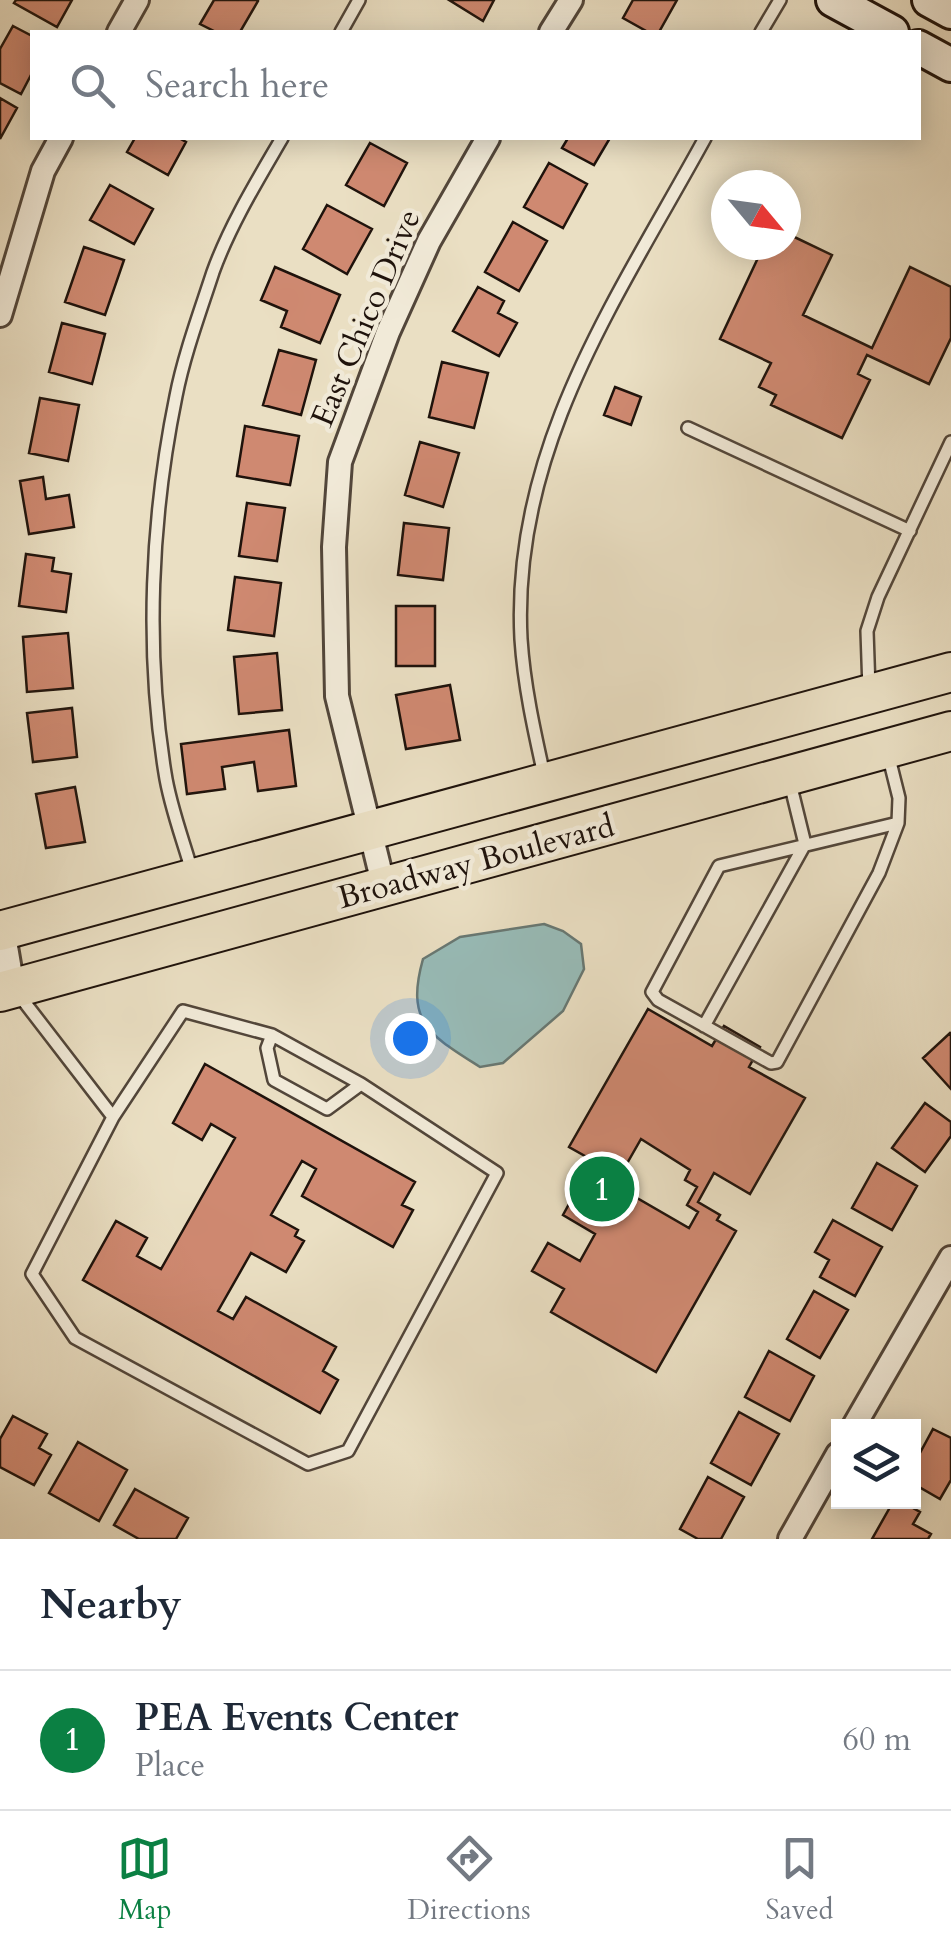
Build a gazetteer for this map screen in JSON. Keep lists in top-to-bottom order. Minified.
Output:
{"streets":{"main road":["Broadway Boulevard"],"street":["East Chico Drive"]},"crossings":[["East Chico Drive","Broadway Boulevard"]],"north":"bottom right","page":{"search":"Search here","pins":"1","heading":"Nearby","list":[{"mark":"1","name":"PEA Events Center","note":"Place","value":"60 m"}],"nav":["Map","Directions","Saved"]}}
